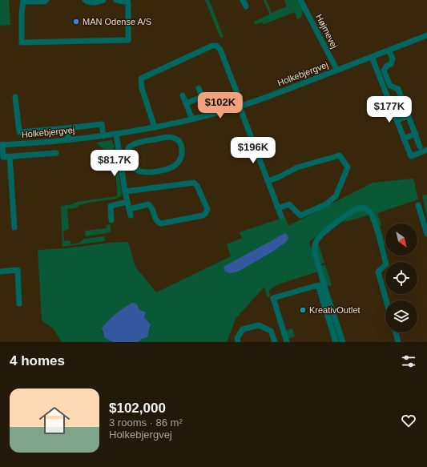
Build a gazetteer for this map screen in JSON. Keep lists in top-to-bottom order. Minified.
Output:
{"streets":{"street":["Højmevej","Holkebjergvej"]},"crossings":[["Højmevej","Holkebjergvej"]],"places":["MAN Odense A/S","KreativOutlet"],"north":"bottom right","page":{"price":["$102K","$177K","$196K","$81.7K"],"heading":"4 homes","list":[{"name":"$102,000","note":"3 rooms · 86 m² · Holkebjergvej"}]}}
